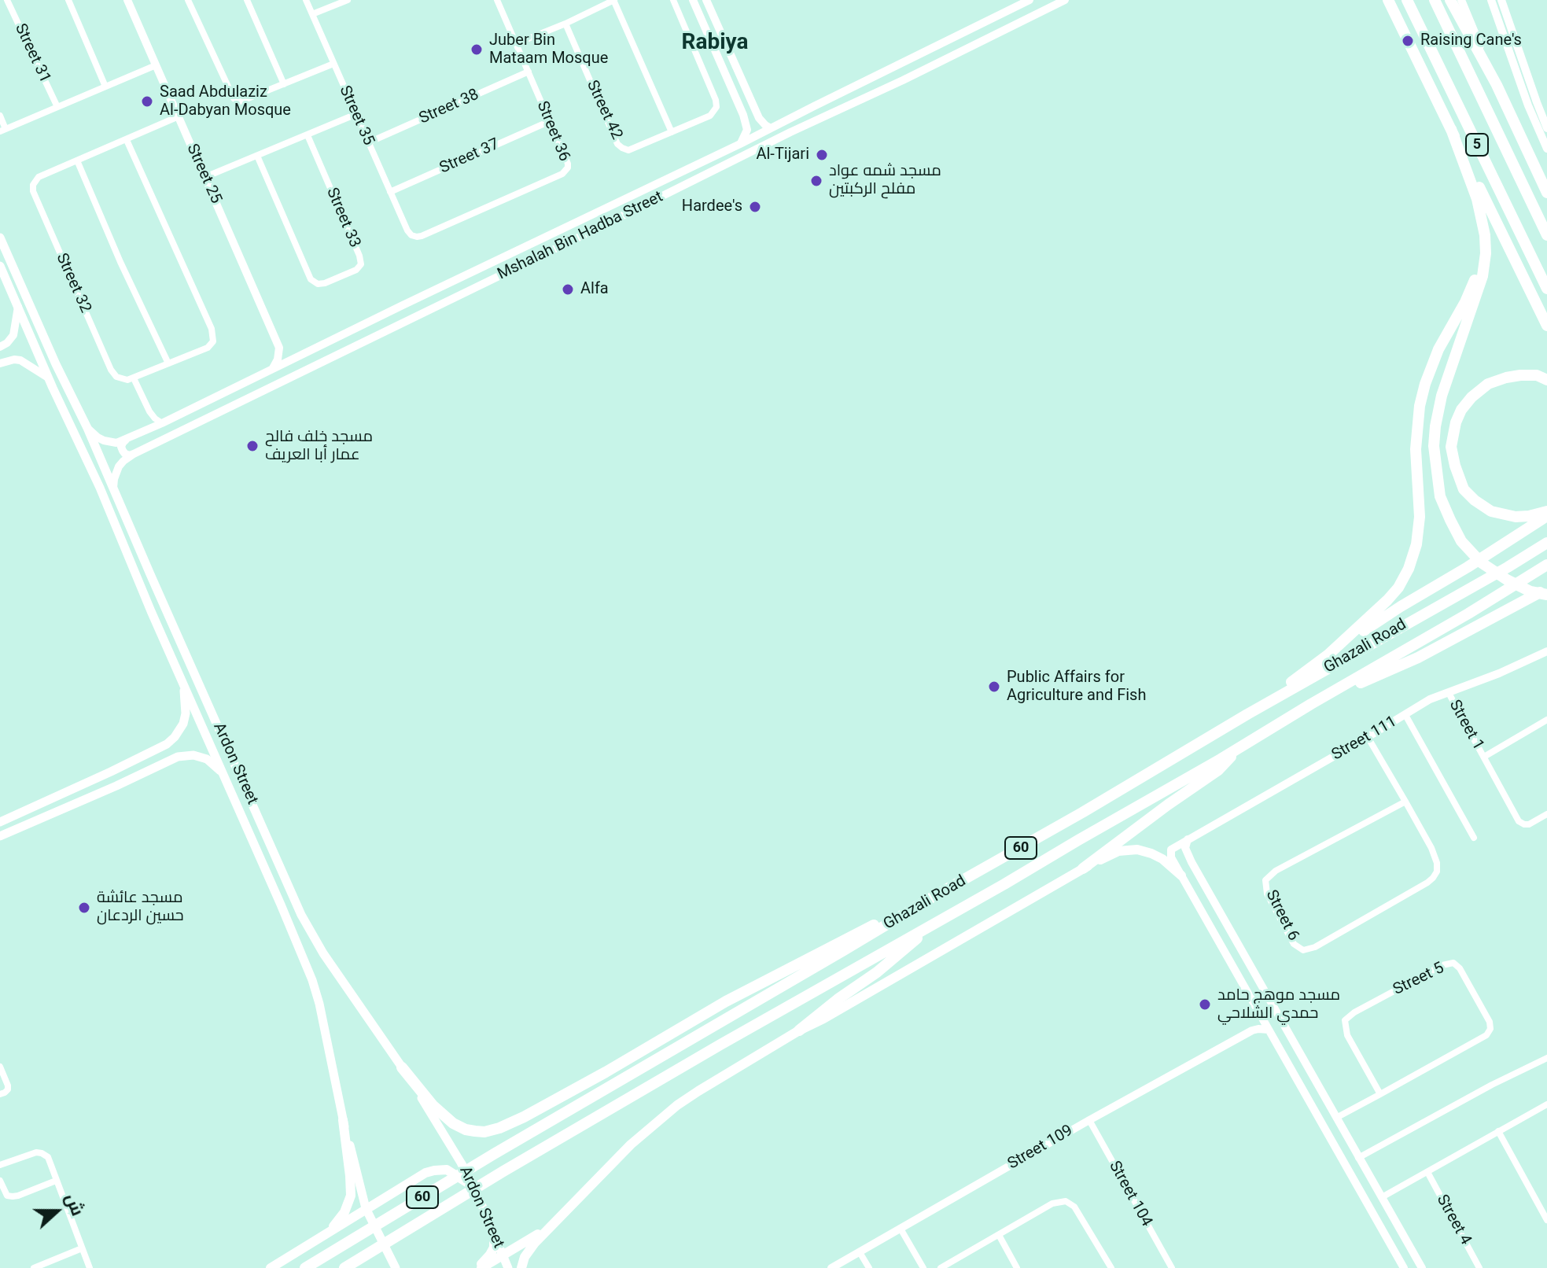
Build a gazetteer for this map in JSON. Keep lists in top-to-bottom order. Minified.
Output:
{"streets":{"highway":["5","Ghazali Road","60"],"main road":["Ardon Street"],"street":["Street 31","Street 38","Street 42","Street 35","Street 36","Street 37","Street 25","Street 33","Mshalah Bin Hadba Street","Street 32","Street 1","Street 111","Street 6","Street 5","Street 109","Street 104","Street 4"]},"crossings":[["Street 38","Street 35"],["Street 38","Street 36"],["Street 35","Street 36"],["Street 35","Street 37"],["Street 36","Street 37"],["Street 25","Street 32"],["Mshalah Bin Hadba Street","Ardon Street"],["Street 1","Street 111"],["Street 111","Street 6"],["Street 109","Street 104"]],"districts":["Rabiya"],"places":["Raising Cane's","Juber Bin Mataam Mosque","Saad Abdulaziz Al-Dabyan Mosque","Al-Tijari","مسجد شمه عواد مفلح الركبتين","Hardee's","Alfa","مسجد خلف فالح عمار أبا العريف","Public Affairs for Agriculture and Fish","مسجد عائشة حسين الردعان","مسجد موهج حامد حمدي الشلاحي"],"north":"right"}
